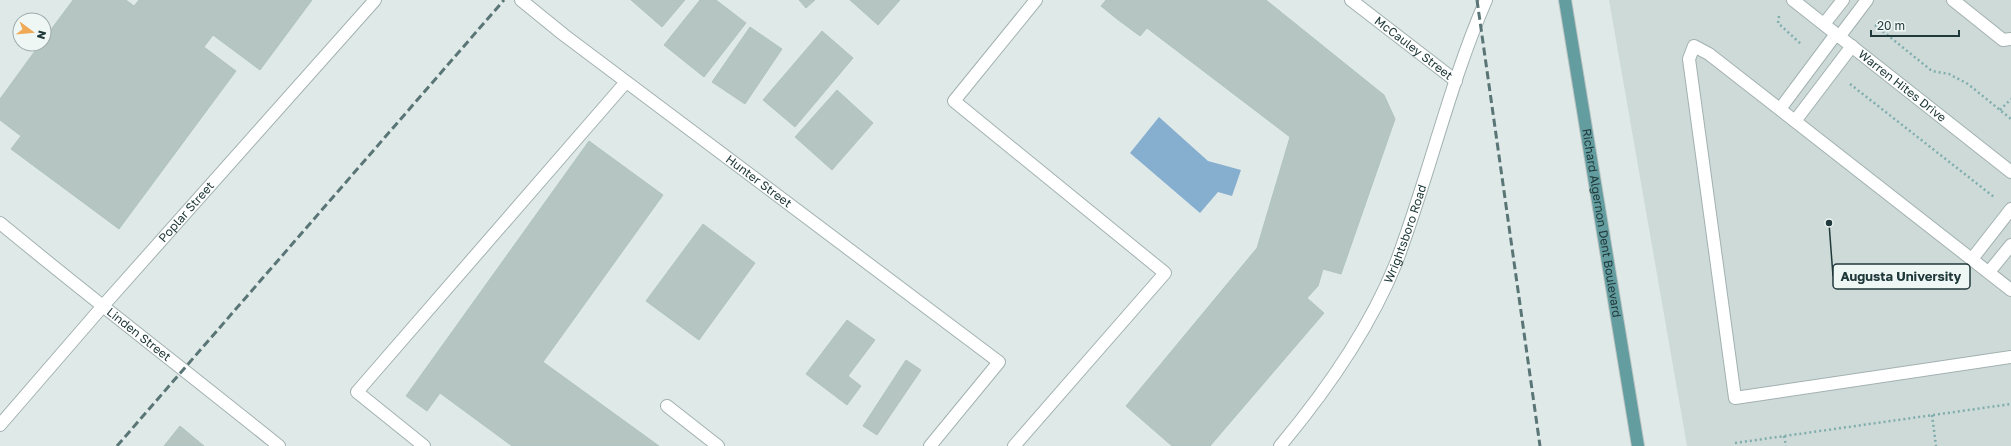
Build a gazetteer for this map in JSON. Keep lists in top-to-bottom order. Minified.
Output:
{"streets":{"main road":["Richard Algernon Dent Boulevard"],"street":["McCauley Street","Warren Hites Drive","Hunter Street","Poplar Street","Wrightsboro Road","Linden Street"]},"crossings":[["McCauley Street","Wrightsboro Road"],["Poplar Street","Linden Street"]],"places":["Augusta University"],"scale_bar":"20 m","north":"right"}
